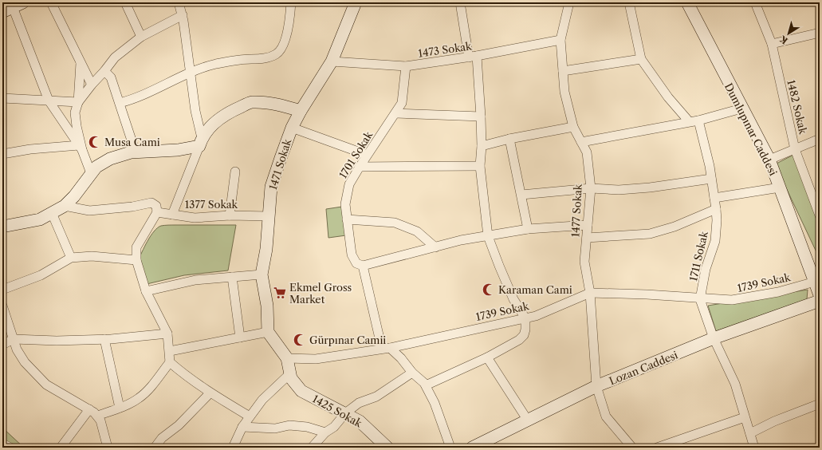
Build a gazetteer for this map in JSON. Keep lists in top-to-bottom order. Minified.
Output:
{"streets":{"street":["1473 Sokak","1482 Sokak","Dumlupınar Caddesi","1701 Sokak","1471 Sokak","1377 Sokak","1477 Sokak","1711 Sokak","1739 Sokak","Lozan Caddesi","1425 Sokak"]},"crossings":[["1473 Sokak","1701 Sokak"],["1473 Sokak","1471 Sokak"],["1473 Sokak","1477 Sokak"],["Dumlupınar Caddesi","1739 Sokak"],["1471 Sokak","1377 Sokak"],["1477 Sokak","1739 Sokak"],["1477 Sokak","Lozan Caddesi"],["1711 Sokak","1739 Sokak"],["1711 Sokak","Lozan Caddesi"]],"places":{"mosque":["Musa Cami","Karaman Cami","Gürpınar Camii"],"supermarket":["Ekmel Gross Market"]},"north":"bottom left"}
